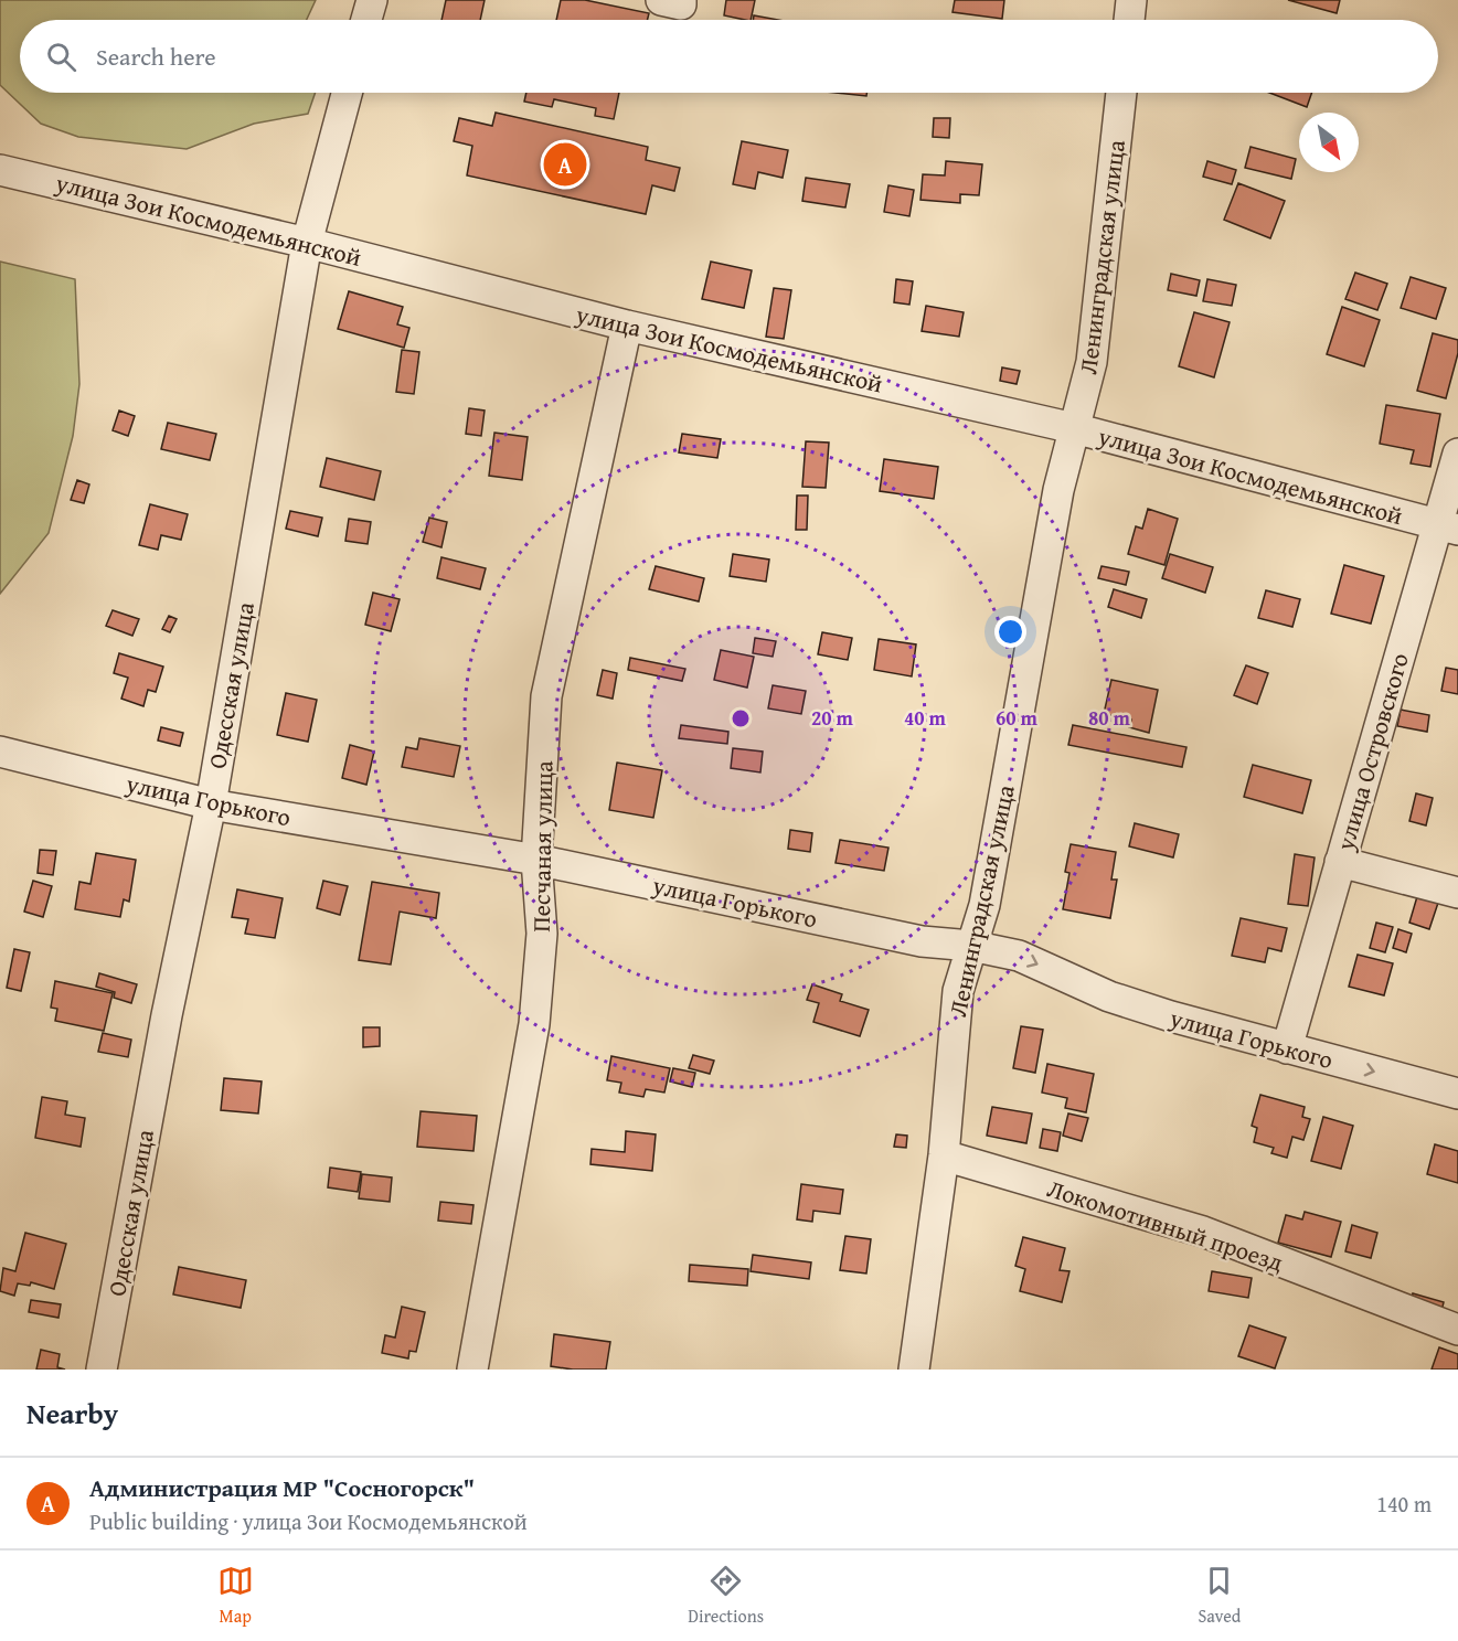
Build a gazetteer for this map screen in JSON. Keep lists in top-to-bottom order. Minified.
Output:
{"streets":{"street":["улица Зои Космодемьянской","Ленинградская улица","Одесская улица","улица Островского","улица Горького","Песчаная улица","Локомотивный проезд"]},"crossings":[["улица Зои Космодемьянской","Ленинградская улица"],["улица Зои Космодемьянской","Одесская улица"],["улица Зои Космодемьянской","улица Островского"],["улица Зои Космодемьянской","Песчаная улица"],["Ленинградская улица","улица Горького"],["Ленинградская улица","Локомотивный проезд"],["Одесская улица","улица Горького"],["улица Островского","улица Горького"],["улица Горького","Песчаная улица"]],"north":"bottom right","page":{"search":"Search here","pins":"A","heading":"Nearby","list":[{"mark":"A","name":"Администрация МР \"Сосногорск\"","note":"Public building · улица Зои Космодемьянской","value":"140 m"}],"nav":["Map","Directions","Saved"]},"rings":["20 m","40 m","60 m","80 m"]}
